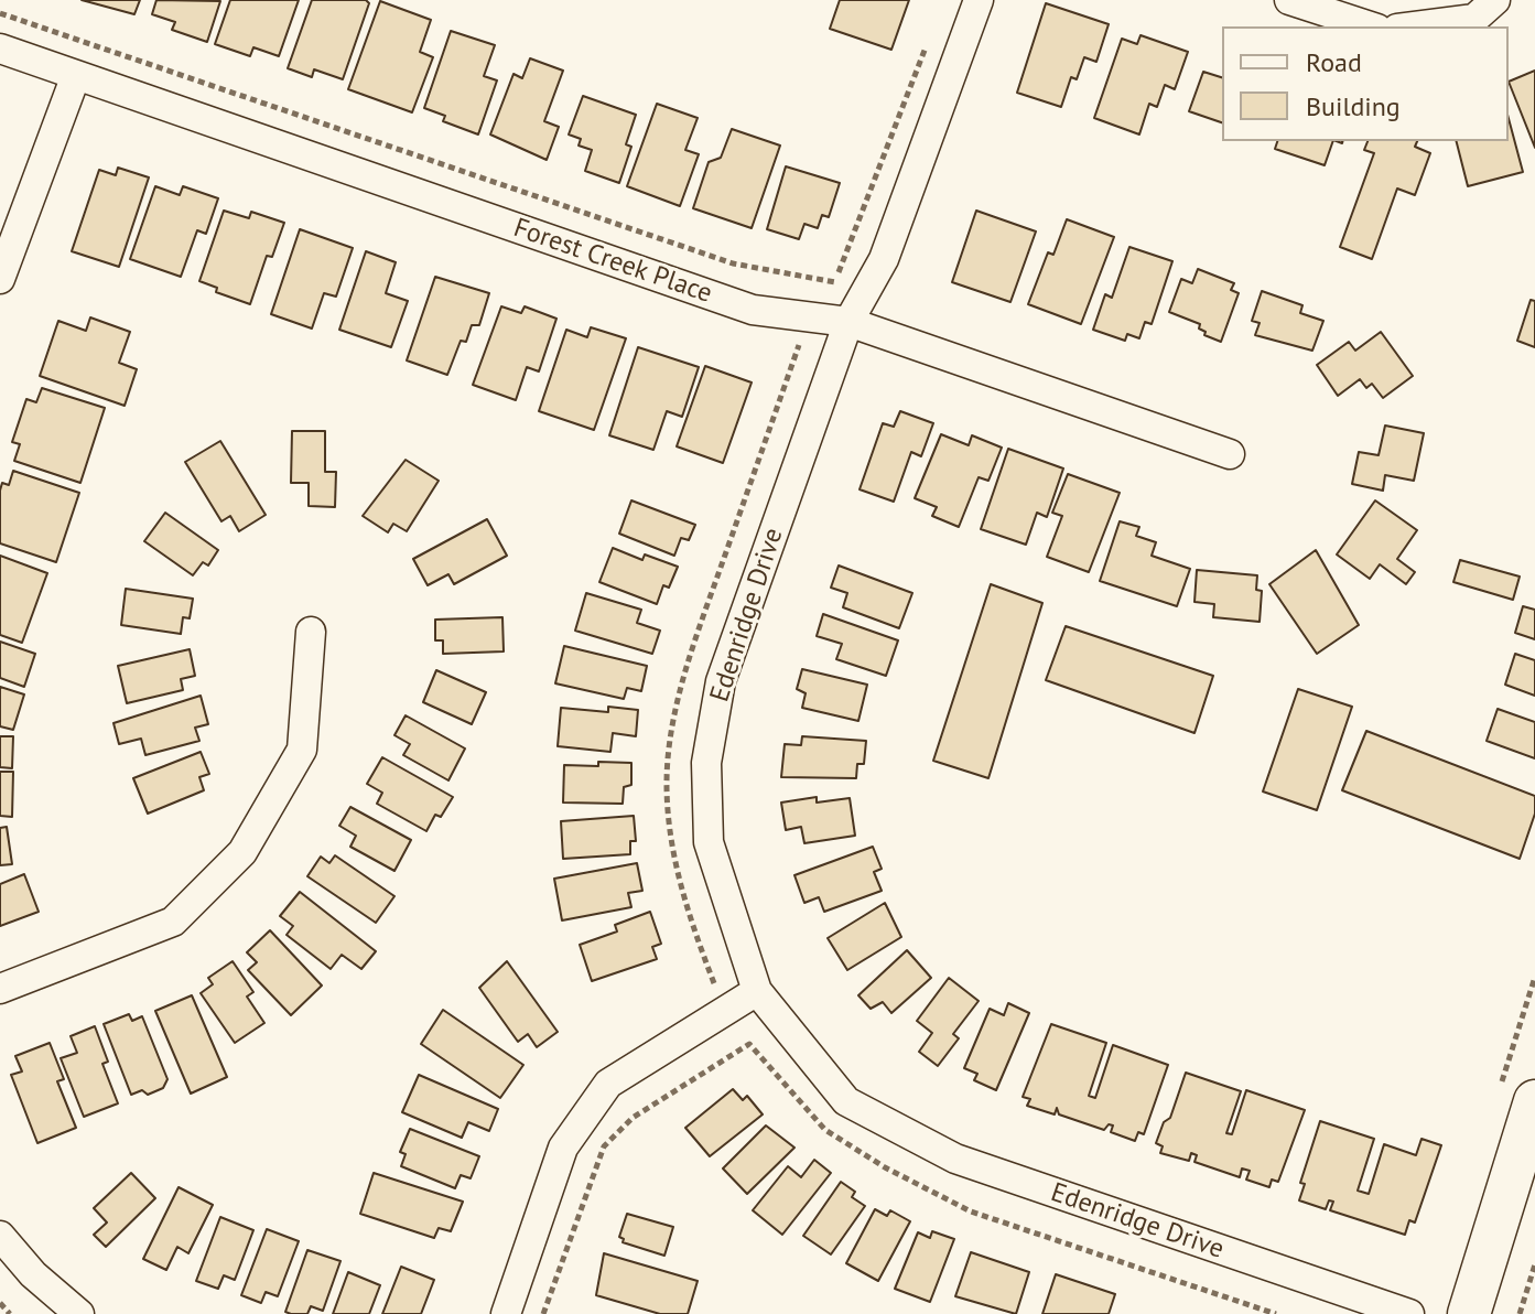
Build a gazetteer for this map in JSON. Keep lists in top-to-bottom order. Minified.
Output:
{"streets":{"street":["Forest Creek Place","Edenridge Drive"]},"crossings":[["Forest Creek Place","Edenridge Drive"]],"legend":["Road","Building"]}
